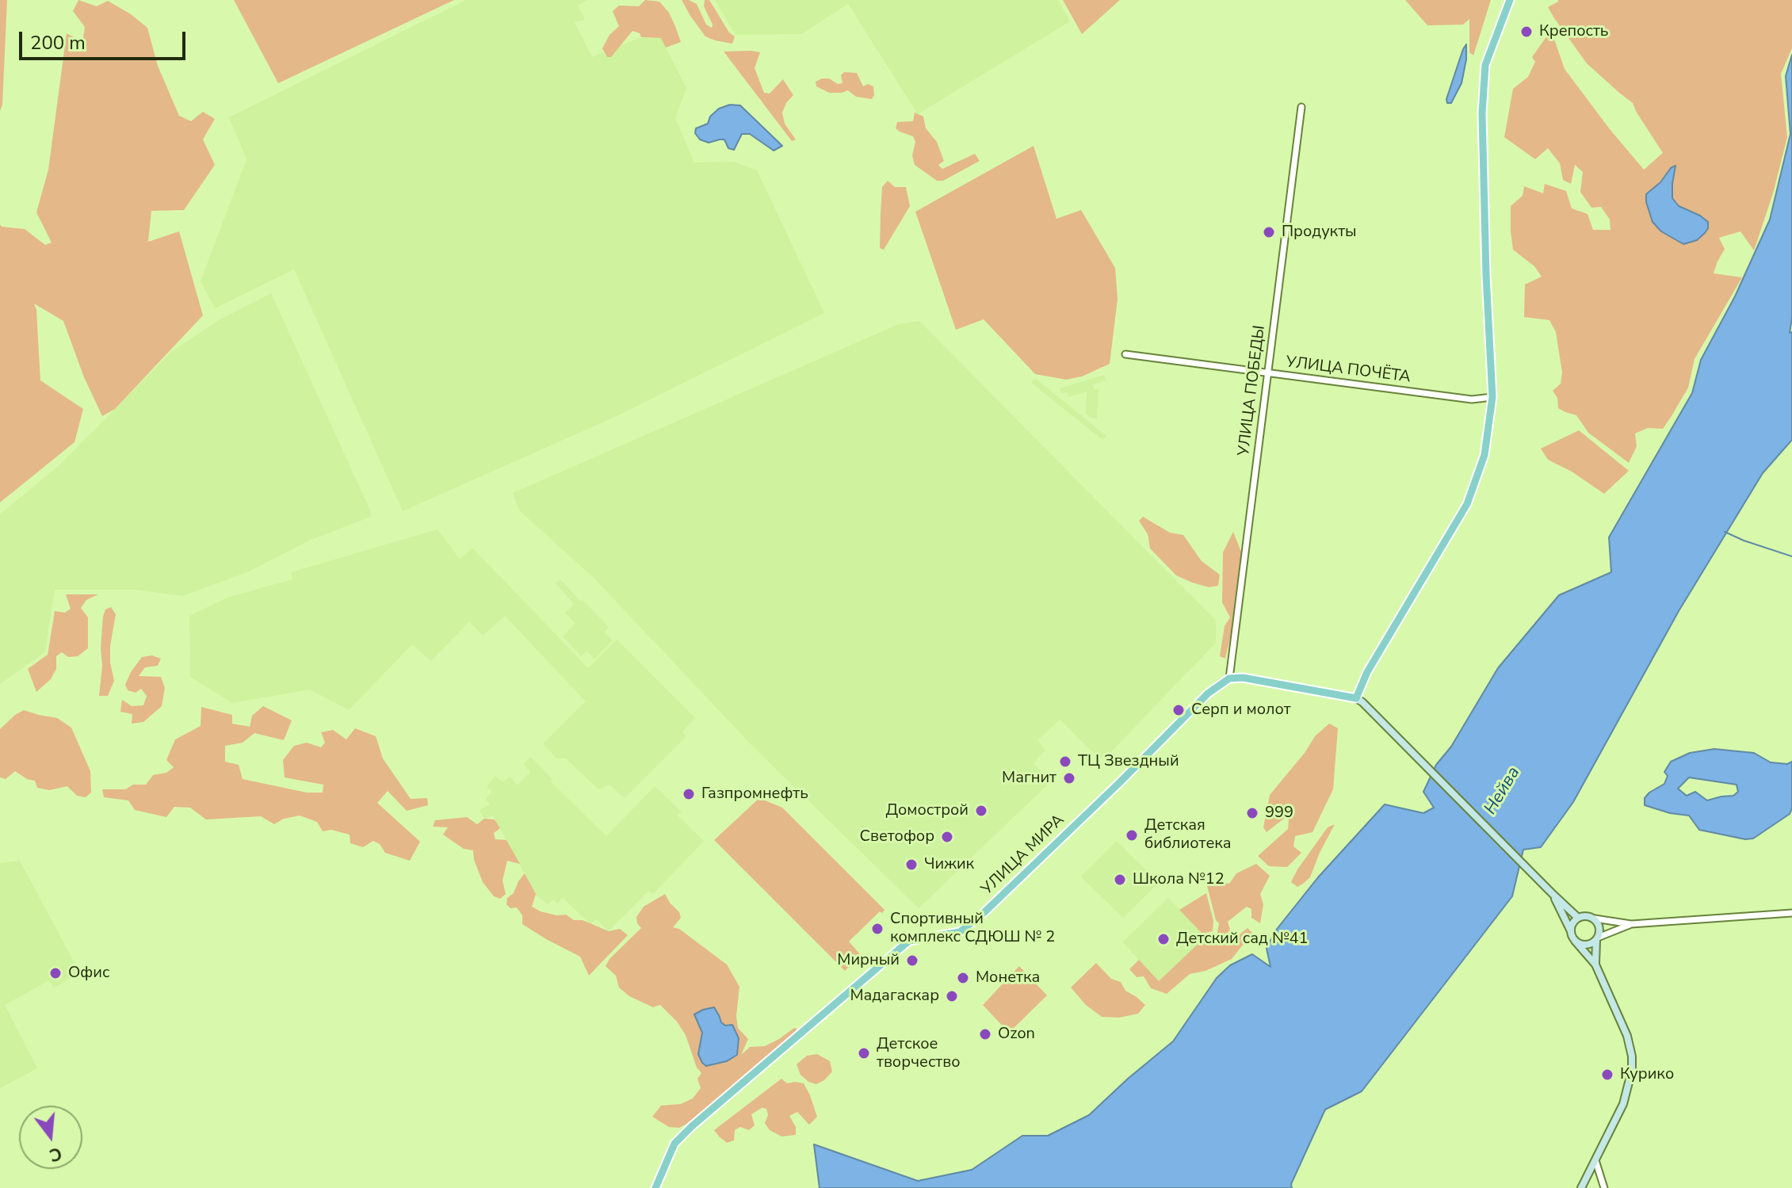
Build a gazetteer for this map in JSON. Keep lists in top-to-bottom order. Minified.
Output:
{"streets":{"main road":["УЛИЦА МИРА"],"street":["УЛИЦА ПОЧЁТА","УЛИЦА ПОБЕДЫ"]},"crossings":[["УЛИЦА ПОЧЁТА","УЛИЦА ПОБЕДЫ"],["УЛИЦА ПОБЕДЫ","УЛИЦА МИРА"]],"water":["Нейва"],"places":["Крепость","Продукты","Серп и молот","ТЦ Звездный","Магнит","Газпромнефть","Домострой","999","Детская библиотека","Светофор","Чижик","Школа №12","Спортивный комплекс СДЮШ № 2","Детский сад №41","Мирный","Офис","Монетка","Мадагаскар","Ozon","Детское творчество","Курико"],"scale_bar":"200 m","north":"bottom"}
